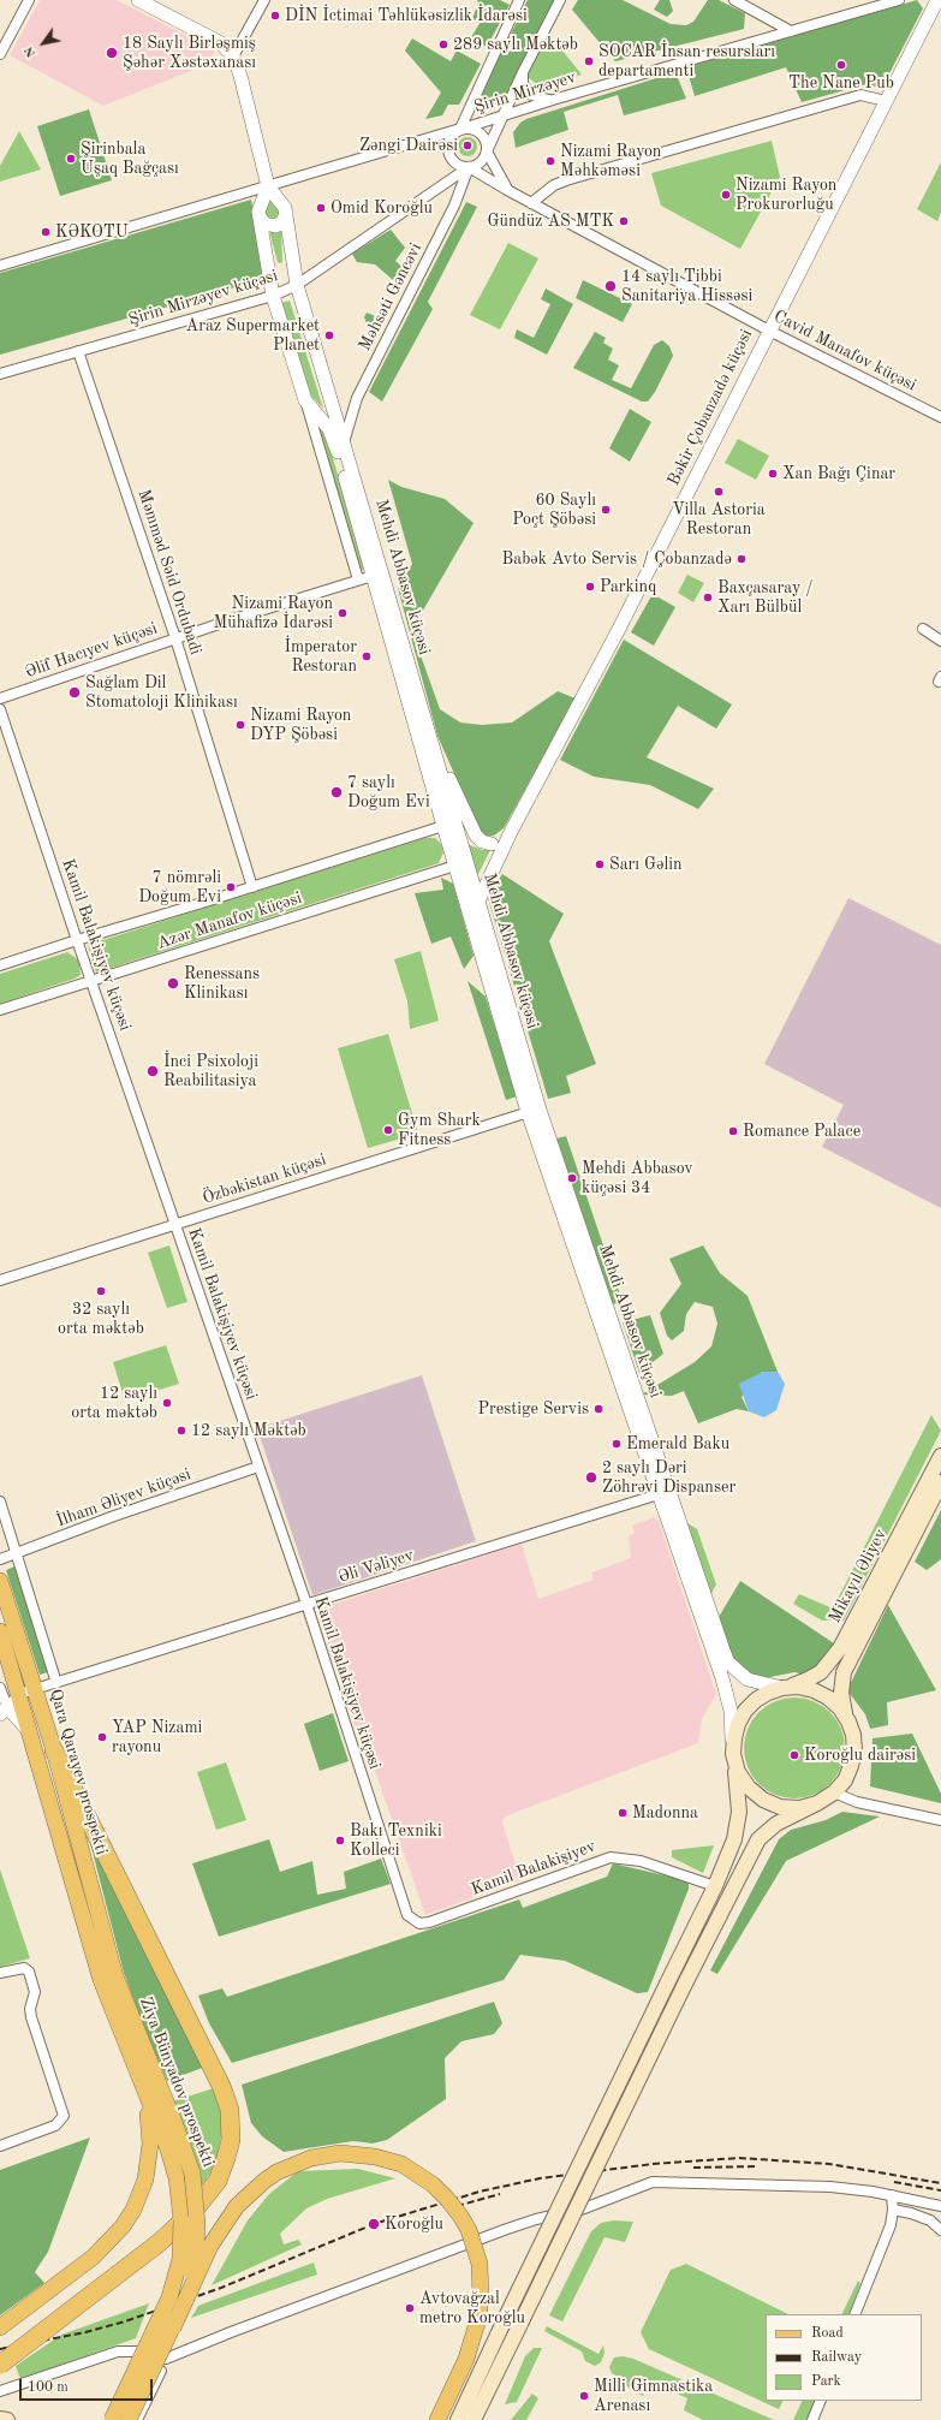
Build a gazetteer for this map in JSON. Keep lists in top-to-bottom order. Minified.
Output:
{"streets":{"main road":["Mikayıl Əliyev","Qara Qarayev prospekti","Ziya Bünyadov prospekti"],"street":["Şirin Mirzəyev","Məhsəti Gəncəvi","Şirin Mirzəyev küçəsi","Cavid Manafov küçəsi","Bəkir Çobanzadə küçəsi","Məmməd Səid Ordubadi","Mehdi Abbasov küçəsi","Əlif Hacıyev küçəsi","Azər Manafov küçəsi","Kamil Balakişiyev küçəsi","Özbəkistan küçəsi","İlham Əliyev küçəsi","Əli Vəliyev","Kamil Balakişiyev"]},"crossings":[["Şirin Mirzəyev","Məhsəti Gəncəvi"],["Şirin Mirzəyev","Şirin Mirzəyev küçəsi"],["Şirin Mirzəyev","Cavid Manafov küçəsi"],["Məhsəti Gəncəvi","Şirin Mirzəyev küçəsi"],["Məhsəti Gəncəvi","Cavid Manafov küçəsi"],["Məhsəti Gəncəvi","Mehdi Abbasov küçəsi"],["Şirin Mirzəyev küçəsi","Cavid Manafov küçəsi"],["Şirin Mirzəyev küçəsi","Məmməd Səid Ordubadi"],["Şirin Mirzəyev küçəsi","Mehdi Abbasov küçəsi"],["Cavid Manafov küçəsi","Bəkir Çobanzadə küçəsi"],["Məmməd Səid Ordubadi","Əlif Hacıyev küçəsi"],["Məmməd Səid Ordubadi","Azər Manafov küçəsi"],["Mehdi Abbasov küçəsi","Əlif Hacıyev küçəsi"],["Mehdi Abbasov küçəsi","Azər Manafov küçəsi"],["Mehdi Abbasov küçəsi","Özbəkistan küçəsi"],["Mehdi Abbasov küçəsi","Əli Vəliyev"],["Mehdi Abbasov küçəsi","Mikayıl Əliyev"],["Azər Manafov küçəsi","Kamil Balakişiyev küçəsi"],["Kamil Balakişiyev küçəsi","Özbəkistan küçəsi"],["Kamil Balakişiyev küçəsi","İlham Əliyev küçəsi"],["Kamil Balakişiyev küçəsi","Əli Vəliyev"],["Kamil Balakişiyev küçəsi","Kamil Balakişiyev"],["Əli Vəliyev","Qara Qarayev prospekti"],["Qara Qarayev prospekti","Ziya Bünyadov prospekti"]],"places":["DİN İctimai Təhlükəsizlik İdarəsi","289 saylı Məktəb","18 Saylı Birləşmiş Şəhər Xəstəxanası","SOCAR İnsan resursları departamenti","The Nane Pub","Zəngi Dairəsi","Şirinbala Uşaq Bağçası","Nizami Rayon Məhkəməsi","Nizami Rayon Prokurorluğu","Omid Koroğlu","Gündüz AS MTK","KƏKOTU","14 saylı Tibbi Sanitariya Hissəsi","Araz Supermarket Planet","Xan Bağı Çinar","Villa Astoria Restoran","60 Saylı Poçt Şöbəsi","Babək Avto Servis / Çobanzadə","Parkinq","Baxçasaray / Xarı Bülbül","Nizami Rayon Mühafizə İdarəsi","İmperator Restoran","Sağlam Dil Stomatoloji Klinikası","Nizami Rayon DYP Şöbəsi","7 saylı Doğum Evi","Sarı Gəlin","7 nömrəli Doğum Evi","Renessans Klinikası","İnci Psixoloji Reabilitasiya","Gym Shark Fitness","Romance Palace","Mehdi Abbasov küçəsi 34","32 saylı orta məktəb","12 saylı orta məktəb","Prestige Servis","12 saylı Məktəb","Emerald Baku","2 saylı Dəri Zöhrəvi Dispanser","YAP Nizami rayonu","Koroğlu dairəsi","Madonna","Bakı Texniki Kolleci","Koroğlu","Avtovağzal metro Koroğlu","Milli Gimnastika Arenası"],"legend":["Road","Railway","Park"],"scale_bar":"100 m","north":"bottom left"}
